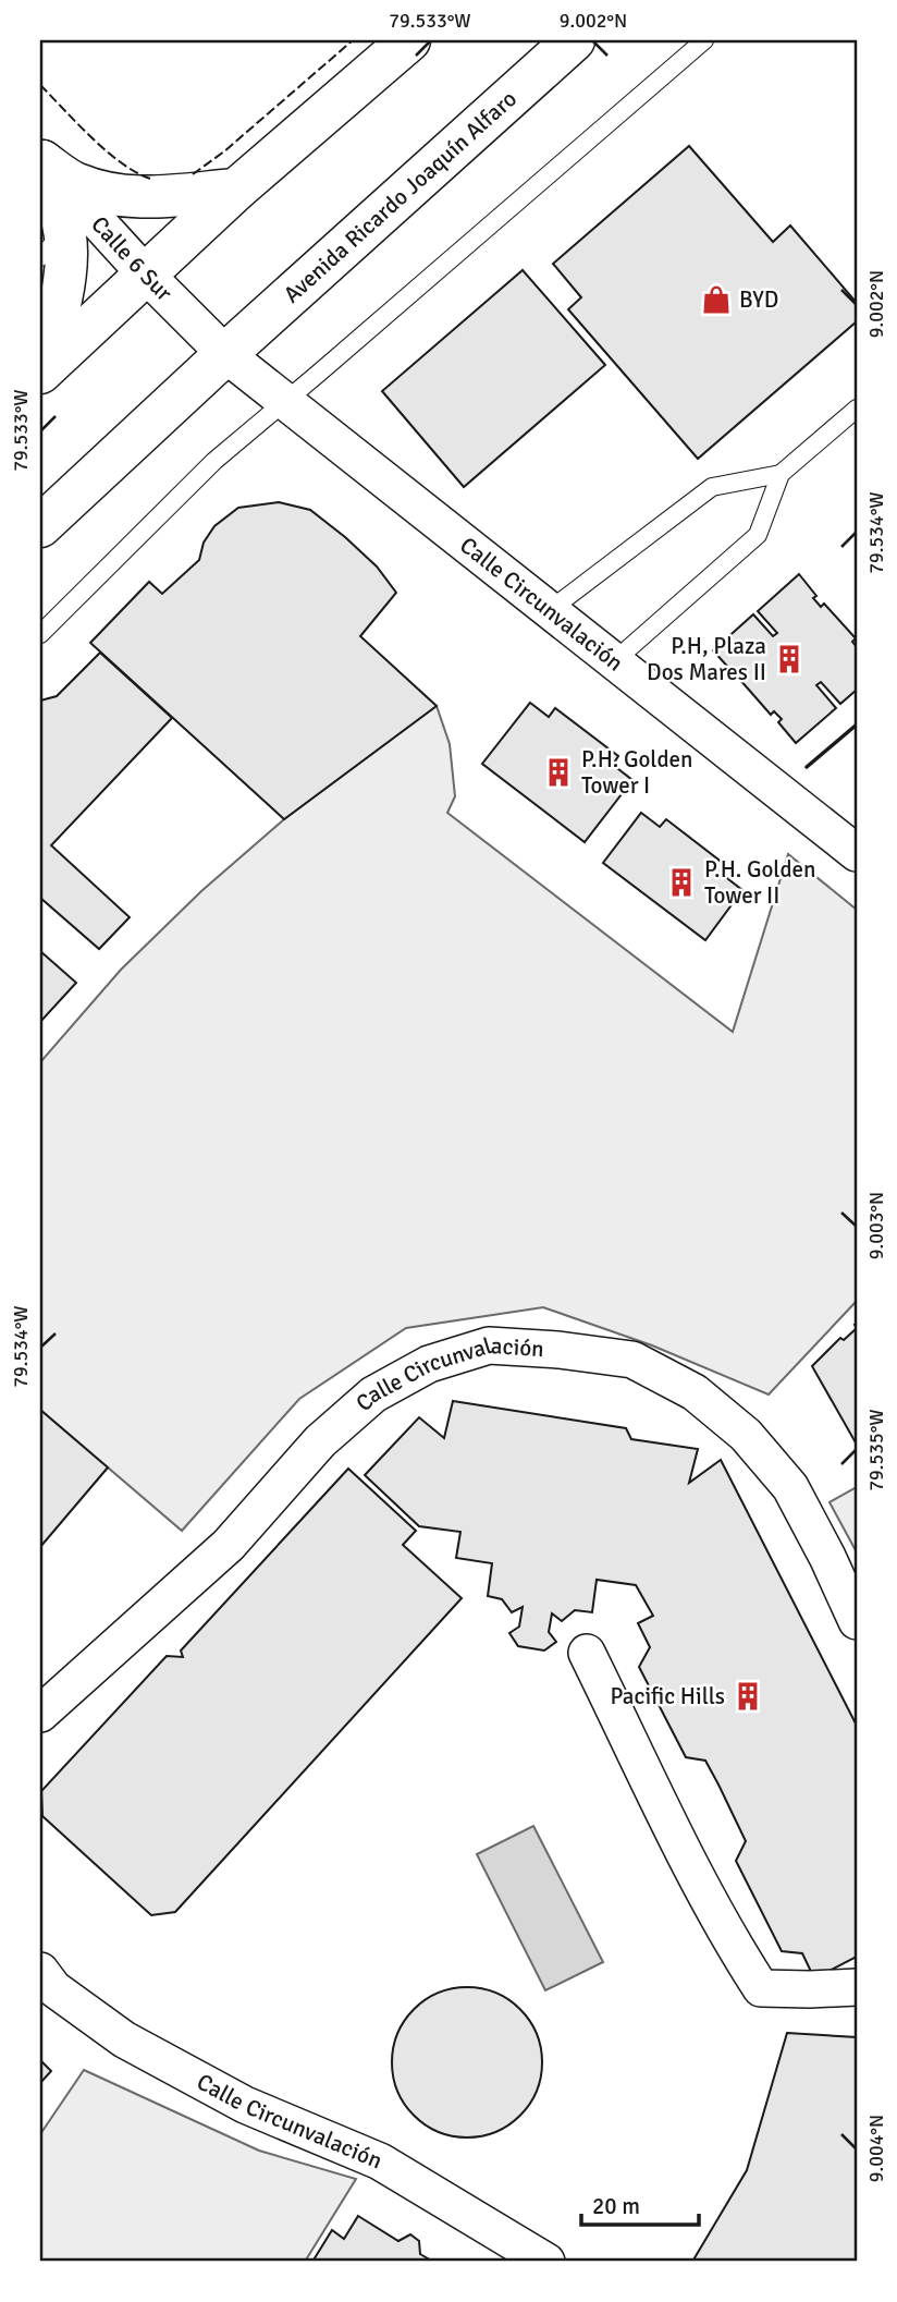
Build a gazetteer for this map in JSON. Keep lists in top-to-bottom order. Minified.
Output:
{"streets":{"main road":["Avenida Ricardo Joaquín Alfaro"],"street":["Calle 6 Sur","Calle Circunvalación"]},"crossings":[["Avenida Ricardo Joaquín Alfaro","Calle 6 Sur"],["Avenida Ricardo Joaquín Alfaro","Calle Circunvalación"],["Calle 6 Sur","Calle Circunvalación"]],"places":{"shop":["BYD"],"building":["P.H, Plaza Dos Mares II","P.H. Golden Tower I","P.H. Golden Tower II","Pacific Hills"]},"scale_bar":"20 m","coordinates":["79.533°W","9.002°N","79.534°W","9.003°N","79.535°W","9.004°N"]}
